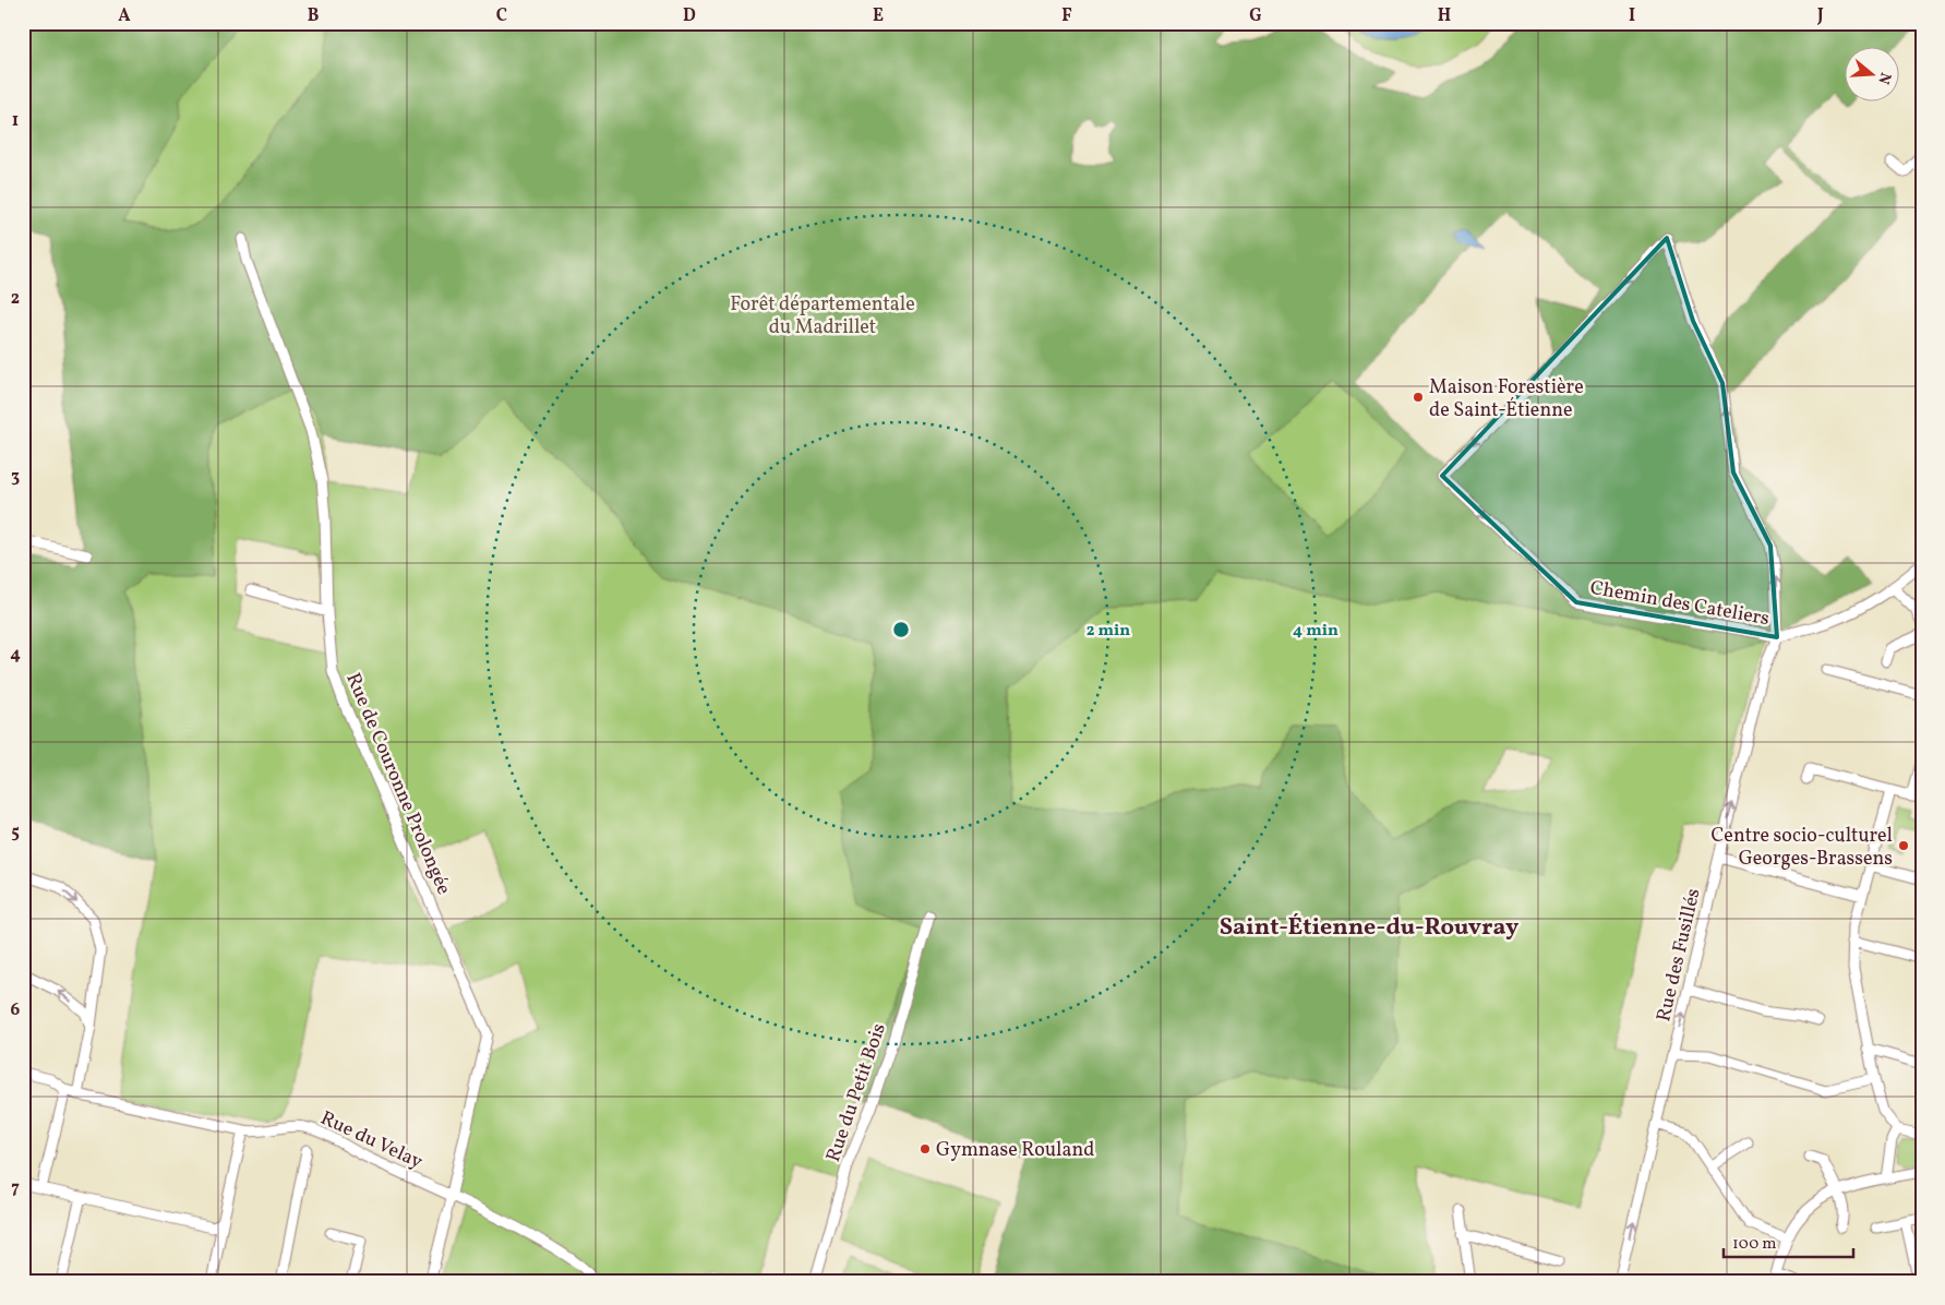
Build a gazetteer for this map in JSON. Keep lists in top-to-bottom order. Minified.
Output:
{"streets":{"street":["Chemin des Cateliers","Rue de Couronne Prolongée","Rue des Fusillés","Rue du Petit Bois","Rue du Velay"]},"crossings":[["Chemin des Cateliers","Rue des Fusillés"],["Rue de Couronne Prolongée","Rue du Velay"]],"one_way":["Rue des Fusillés"],"districts":["Saint-Étienne-du-Rouvray"],"parks":["Forêt départementale du Madrillet"],"places":["Maison Forestière de Saint-Étienne","Centre socio-culturel Georges-Brassens","Gymnase Rouland"],"scale_bar":"100 m","north":"right","grid":{"columns":["A","B","C","D","E","F","G","H","I","J"],"rows":["1","2","3","4","5","6","7"]},"rings":["2 min","4 min"]}
